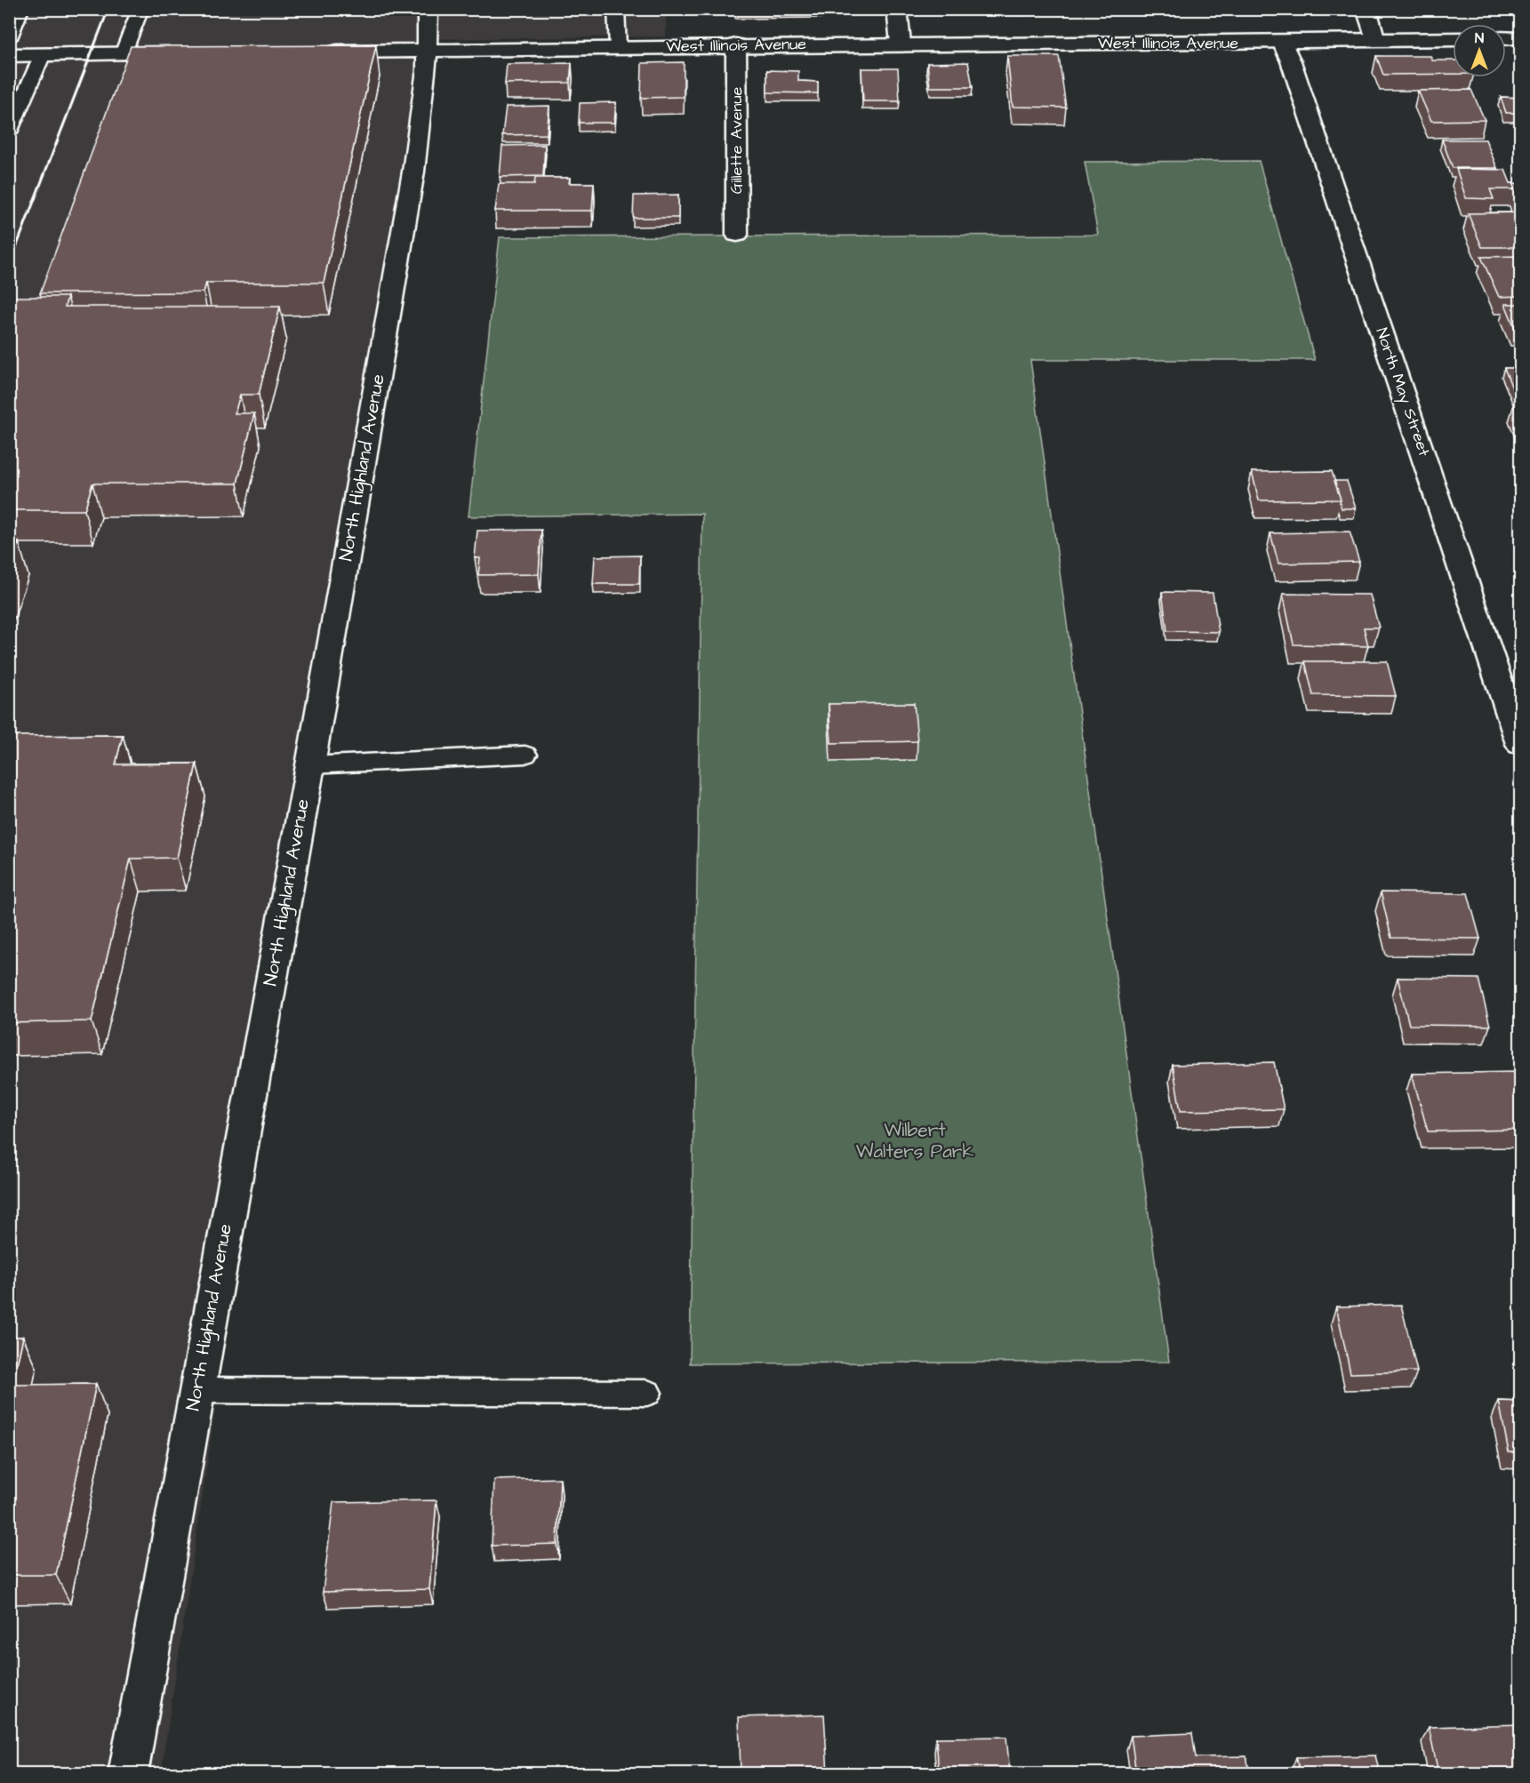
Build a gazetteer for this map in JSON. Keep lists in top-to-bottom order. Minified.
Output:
{"streets":{"street":["West Illinois Avenue","Gillette Avenue","North May Street","North Highland Avenue"]},"crossings":[["West Illinois Avenue","Gillette Avenue"],["West Illinois Avenue","North May Street"],["West Illinois Avenue","North Highland Avenue"]],"parks":["Wilbert Walters Park"],"north":"top"}
